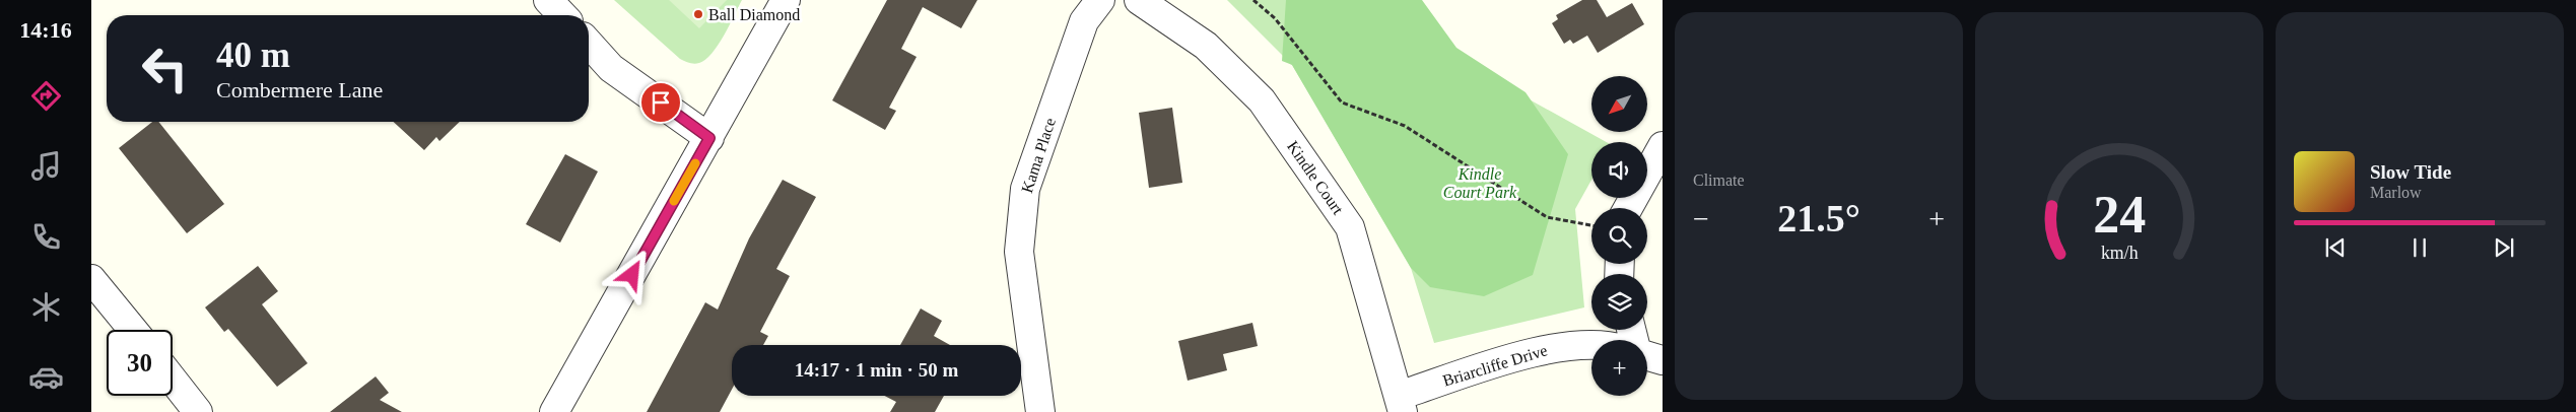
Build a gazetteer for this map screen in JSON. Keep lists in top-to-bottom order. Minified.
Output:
{"streets":{"street":["Kama Place","Kindle Court","Briarcliffe Drive"]},"crossings":[["Kindle Court","Briarcliffe Drive"]],"parks":["Kindle Court Park"],"places":["Ball Diamond"],"north":"bottom left","page":{"tabs":"14:16","tile":"Climate","turn":["40 m","Combermere Lane"],"map_buttons":"+","song":["Slow Tide","Marlow"],"heat":["−","21.5°","+"],"limit":"30","trip":"14:17 · 1 min · 50 m","gauge":["24","km/h"]}}
